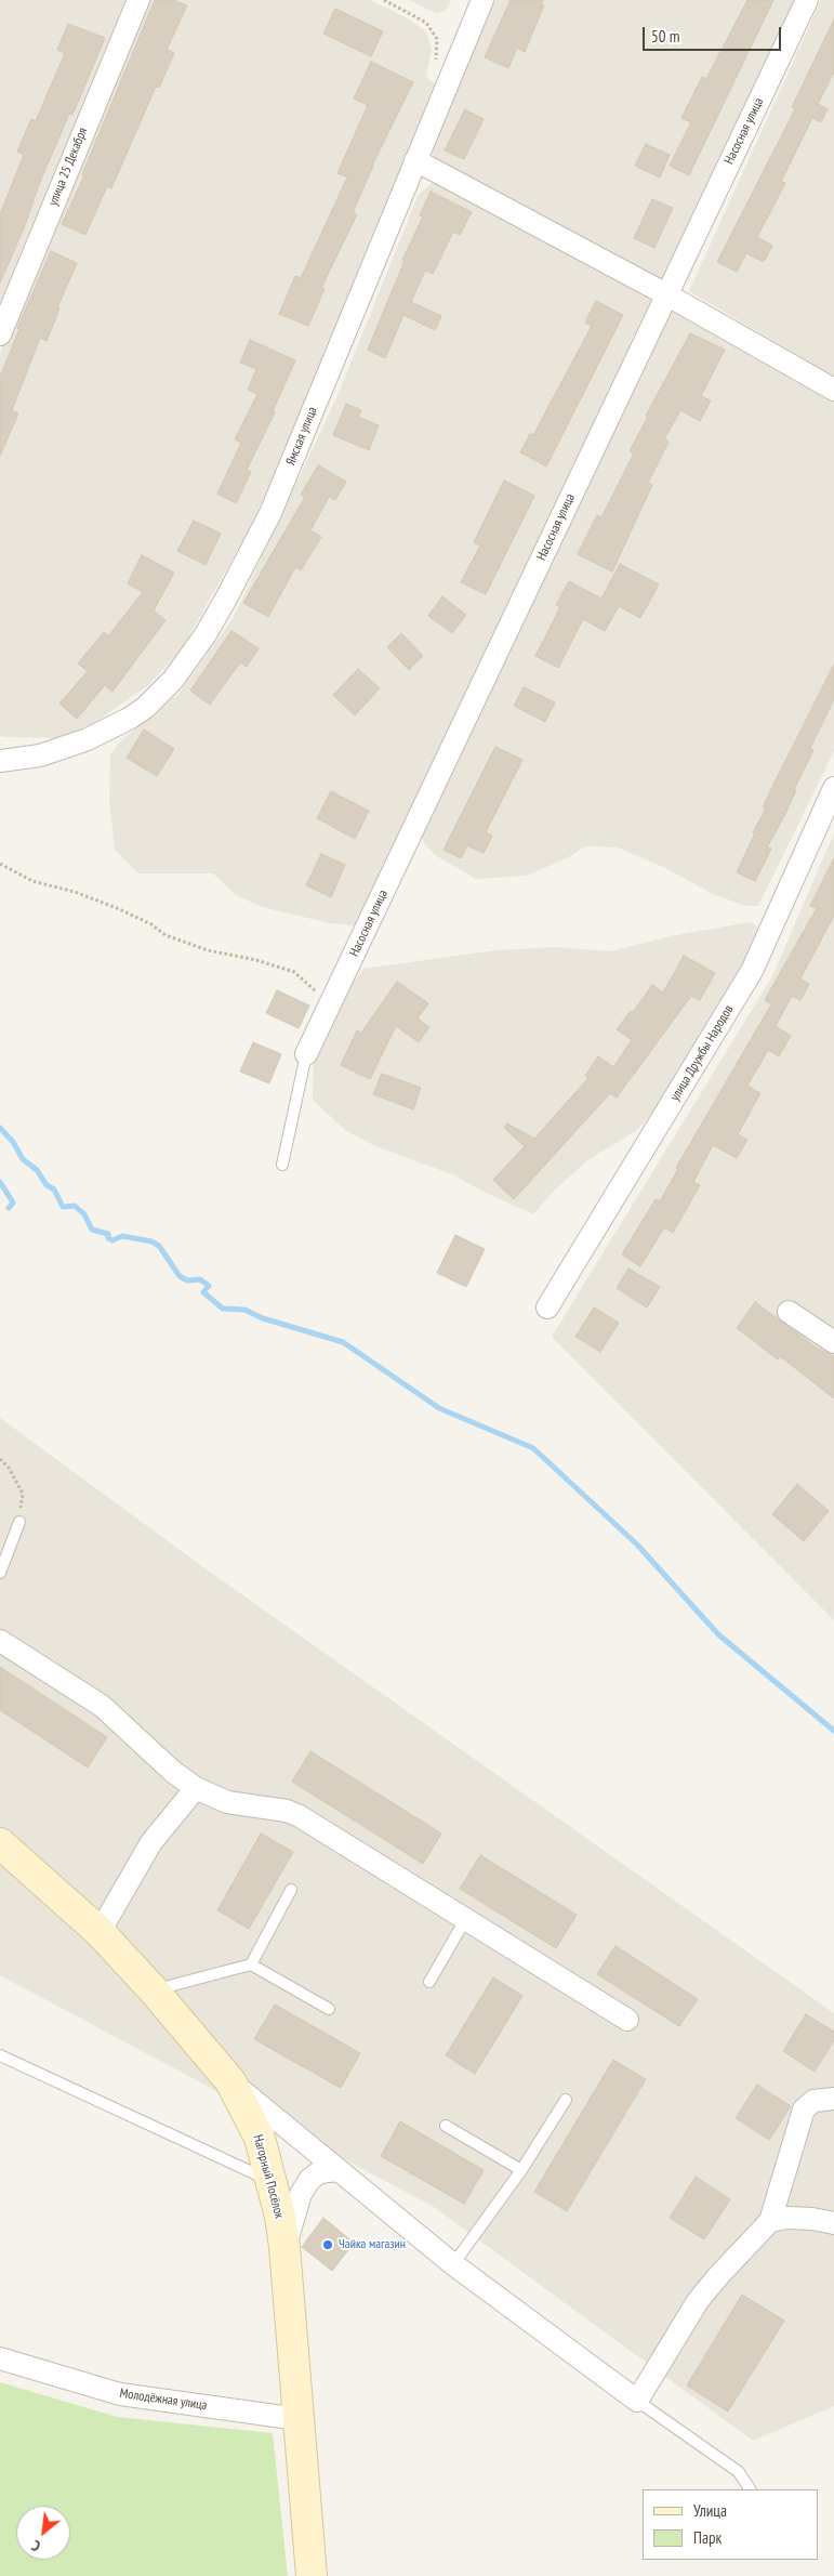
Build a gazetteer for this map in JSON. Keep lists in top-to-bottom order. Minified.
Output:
{"streets":{"street":["Насосная улица","улица 25 Декабря","Ямская улица","улица Дружбы Народов","Нагорный Посёлок","Молодёжная улица"]},"crossings":[["Нагорный Посёлок","Молодёжная улица"]],"places":["Чайка магазин"],"legend":["Улица","Парк"],"scale_bar":"50 m","north":"bottom left"}
